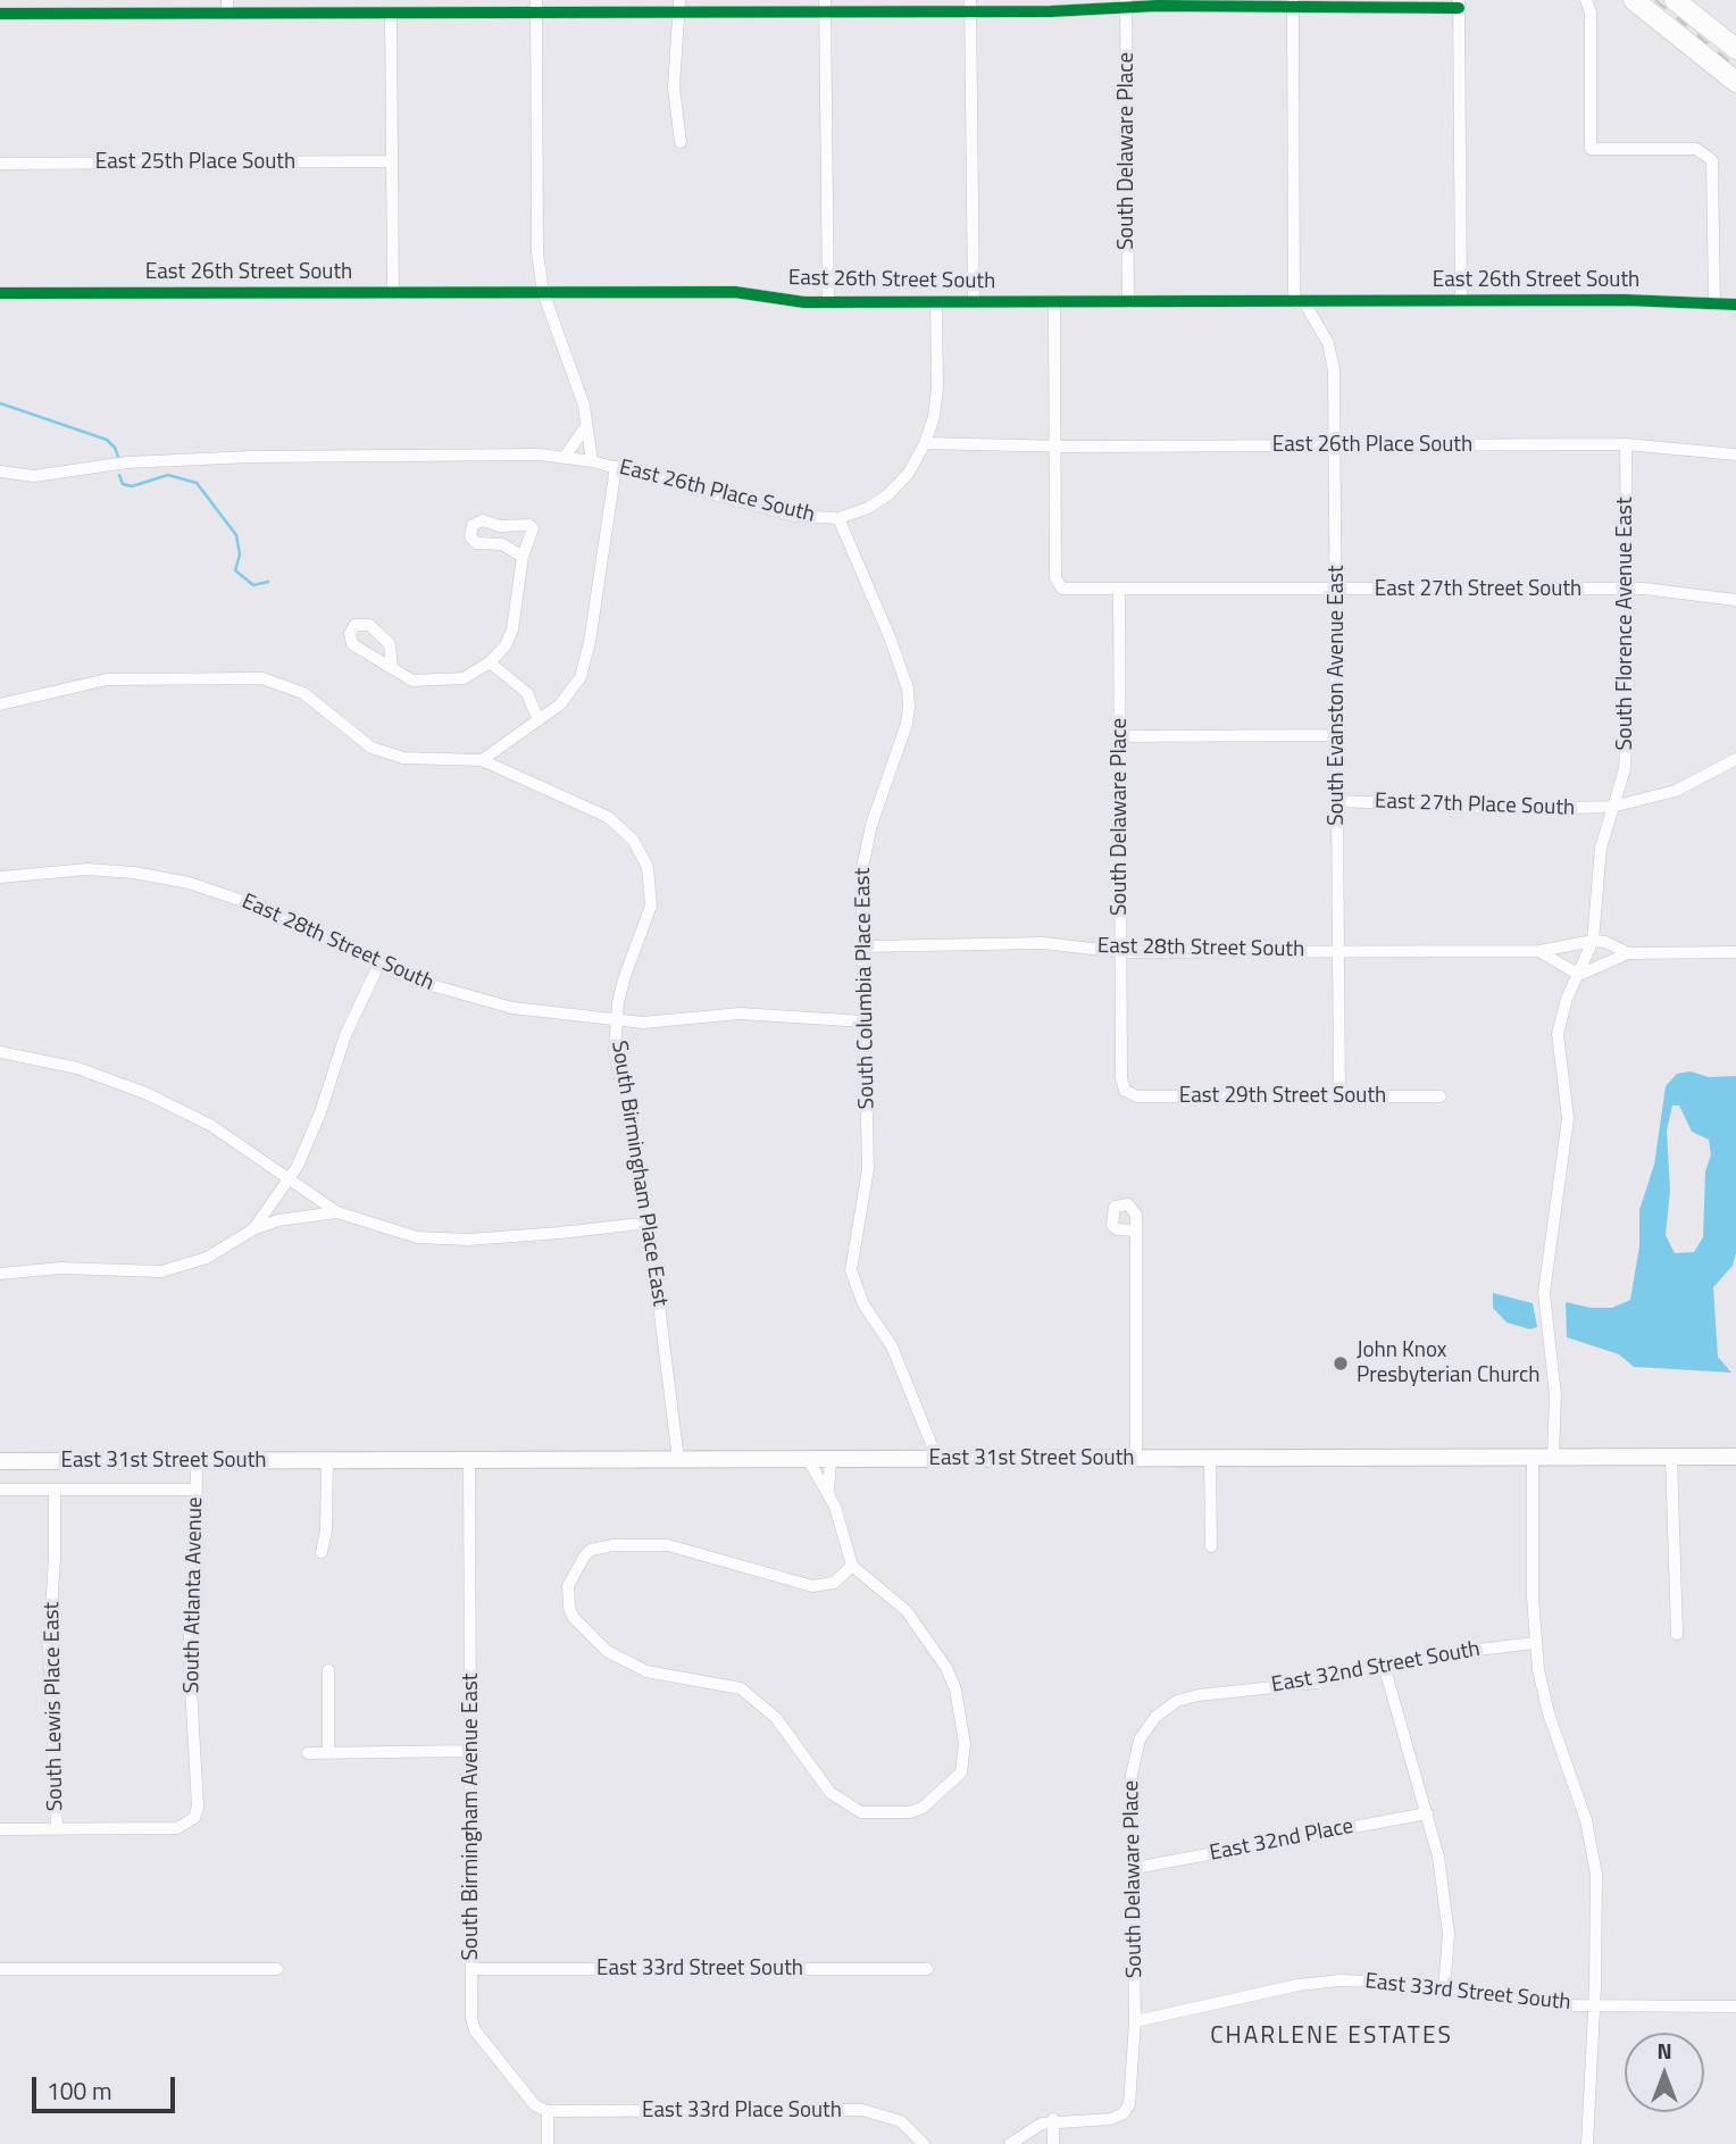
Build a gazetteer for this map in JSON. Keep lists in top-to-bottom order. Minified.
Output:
{"streets":{"main road":["East 31st Street South"],"street":["South Delaware Place","East 25th Place South","East 26th Street South","East 26th Place South","East 27th Street South","South Florence Avenue East","South Evanston Avenue East","East 27th Place South","East 28th Street South","South Columbia Place East","East 29th Street South","South Birmingham Place East","South Atlanta Avenue","East 32nd Street South","South Lewis Place East","South Birmingham Avenue East","East 32nd Place","East 33rd Street South","East 33rd Place South"]},"crossings":[["South Delaware Place","East 26th Street South"],["South Delaware Place","East 27th Street South"],["South Delaware Place","East 28th Street South"],["South Delaware Place","East 29th Street South"],["South Delaware Place","East 32nd Street South"],["South Delaware Place","East 32nd Place"],["South Delaware Place","East 33rd Street South"],["East 26th Street South","South Evanston Avenue East"],["East 26th Place South","East 27th Street South"],["East 26th Place South","South Florence Avenue East"],["East 26th Place South","South Evanston Avenue East"],["East 26th Place South","South Columbia Place East"],["East 27th Street South","South Florence Avenue East"],["East 27th Street South","South Evanston Avenue East"],["South Florence Avenue East","East 27th Place South"],["South Florence Avenue East","East 28th Street South"],["South Florence Avenue East","East 31st Street South"],["South Evanston Avenue East","East 27th Place South"],["South Evanston Avenue East","East 28th Street South"],["South Evanston Avenue East","East 29th Street South"],["East 28th Street South","South Columbia Place East"],["East 28th Street South","South Birmingham Place East"],["South Columbia Place East","East 31st Street South"],["South Birmingham Place East","East 31st Street South"],["East 31st Street South","South Atlanta Avenue"],["East 31st Street South","South Lewis Place East"],["East 31st Street South","South Birmingham Avenue East"],["South Atlanta Avenue","South Lewis Place East"],["South Birmingham Avenue East","East 33rd Street South"],["South Birmingham Avenue East","East 33rd Place South"]],"districts":["CHARLENE ESTATES"],"places":["John Knox Presbyterian Church"],"scale_bar":"100 m","north":"top"}
